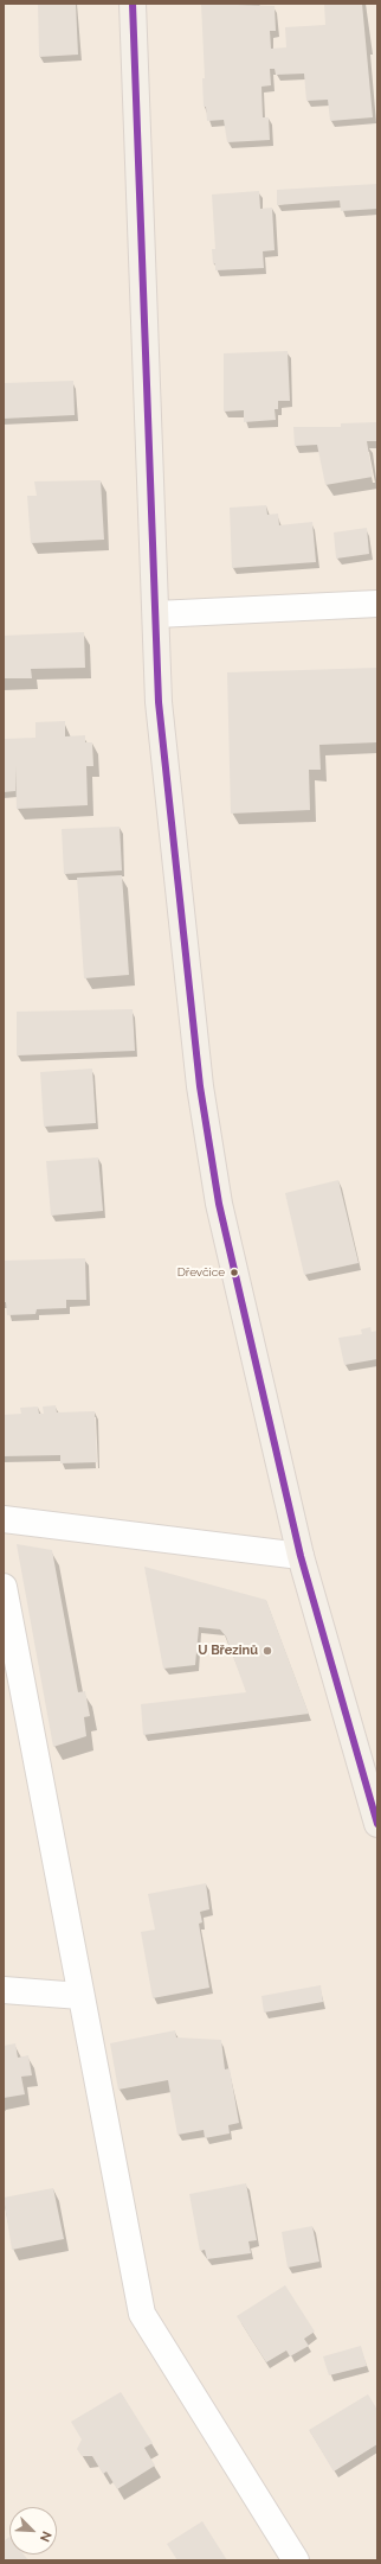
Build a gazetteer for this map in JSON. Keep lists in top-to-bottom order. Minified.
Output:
{"places":["Dřevčice","U Březinů"],"north":"bottom right"}
